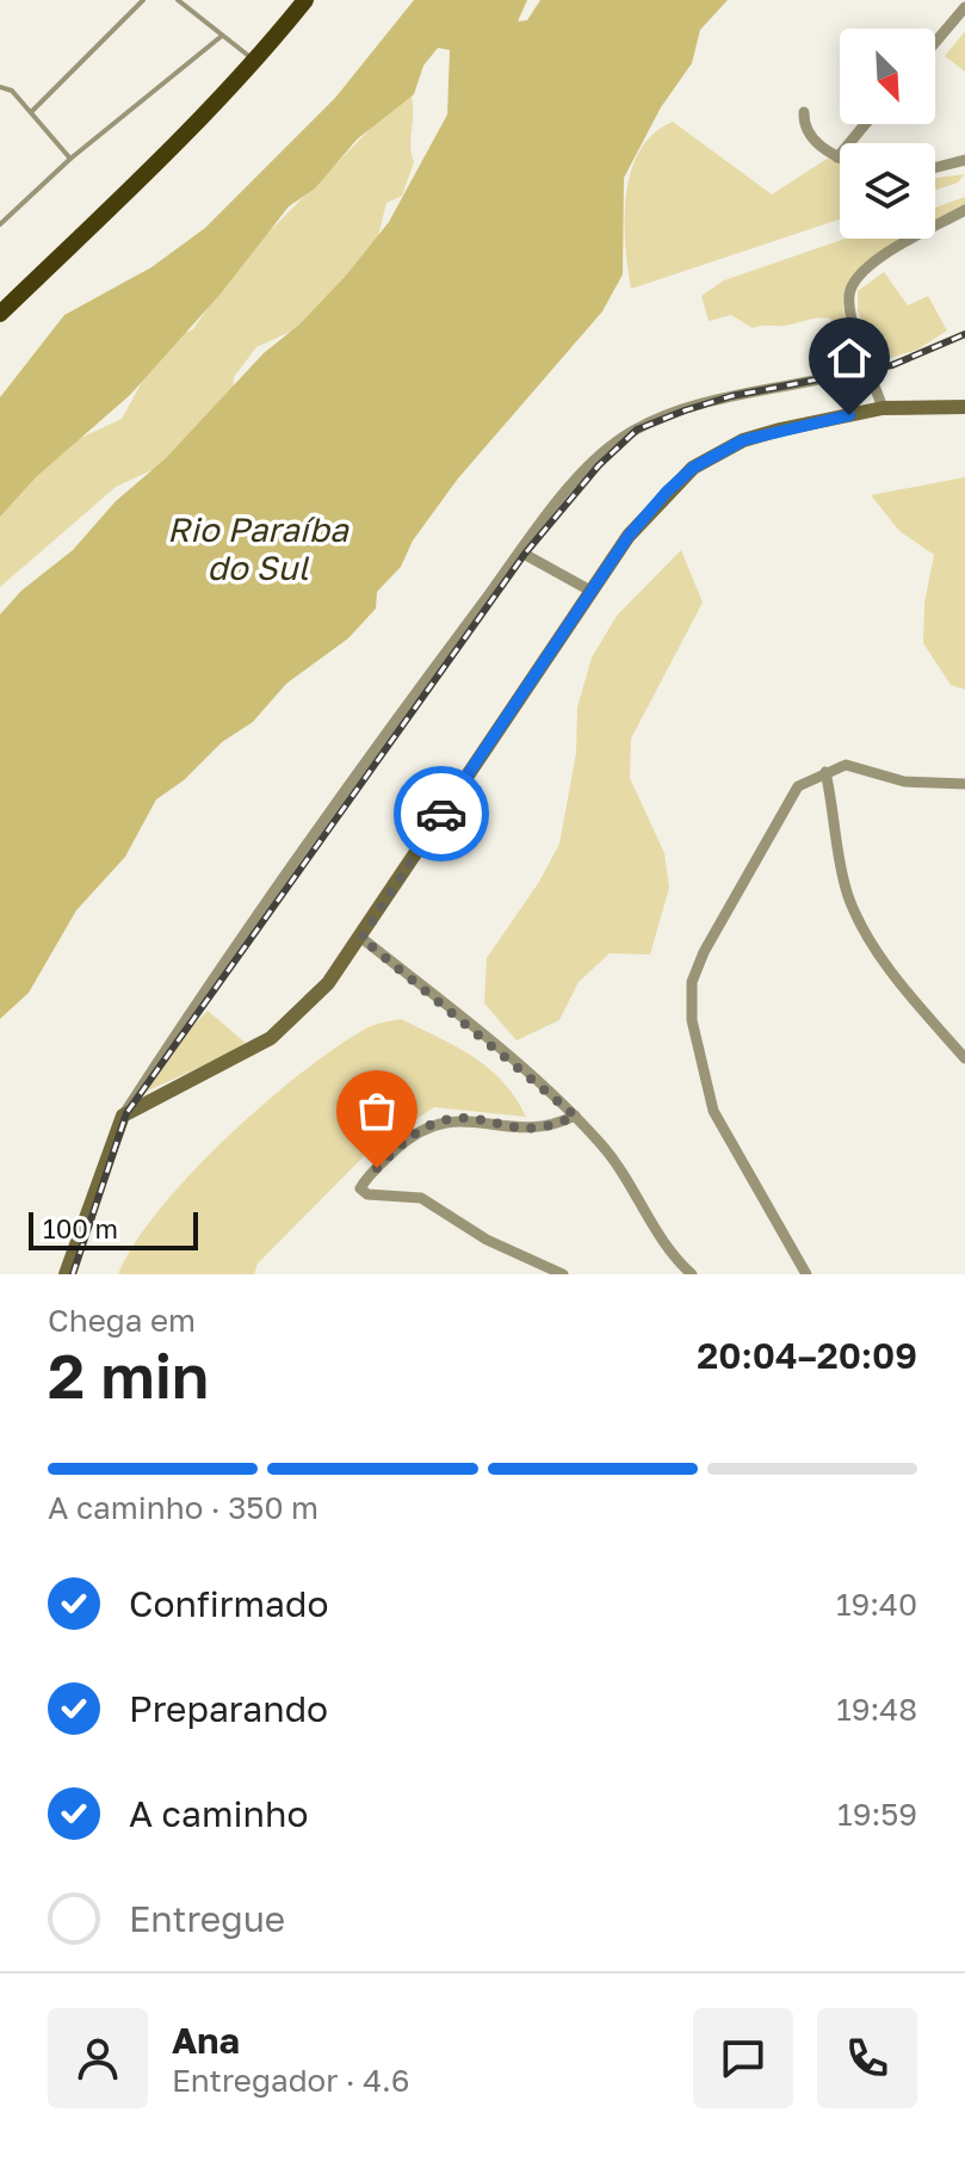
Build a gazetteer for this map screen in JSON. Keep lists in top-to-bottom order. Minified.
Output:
{"water":["Rio Paraíba do Sul"],"scale_bar":"100 m","north":"bottom right","page":{"scale":"100 m","heading":["2 min","Chega em","20:04–20:09"],"panel":["Ana","Entregador · 4.6"],"bar":"A caminho · 350 m","list":[["Confirmado","19:40"],["Preparando","19:48"],["A caminho","19:59"],"Entregue"]}}
